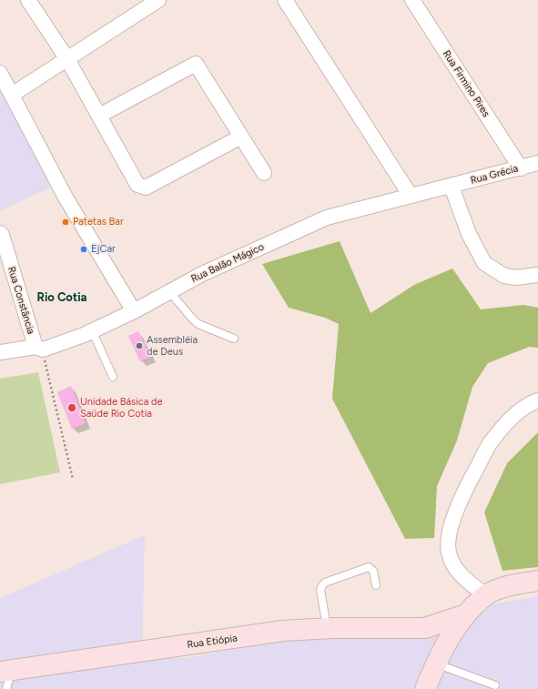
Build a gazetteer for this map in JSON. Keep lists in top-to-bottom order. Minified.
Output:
{"streets":{"street":["Rua Firmino Pires","Rua Grécia","Rua Balão Mágico","Rua Constância","Rua Etiópia"]},"crossings":[["Rua Firmino Pires","Rua Grécia"],["Rua Grécia","Rua Balão Mágico"],["Rua Balão Mágico","Rua Constância"]],"districts":["Rio Cotia"],"places":["Patetas Bar","EjCar","Assembléia de Deus","Unidade Básica de Saúde Rio Cotia"]}
